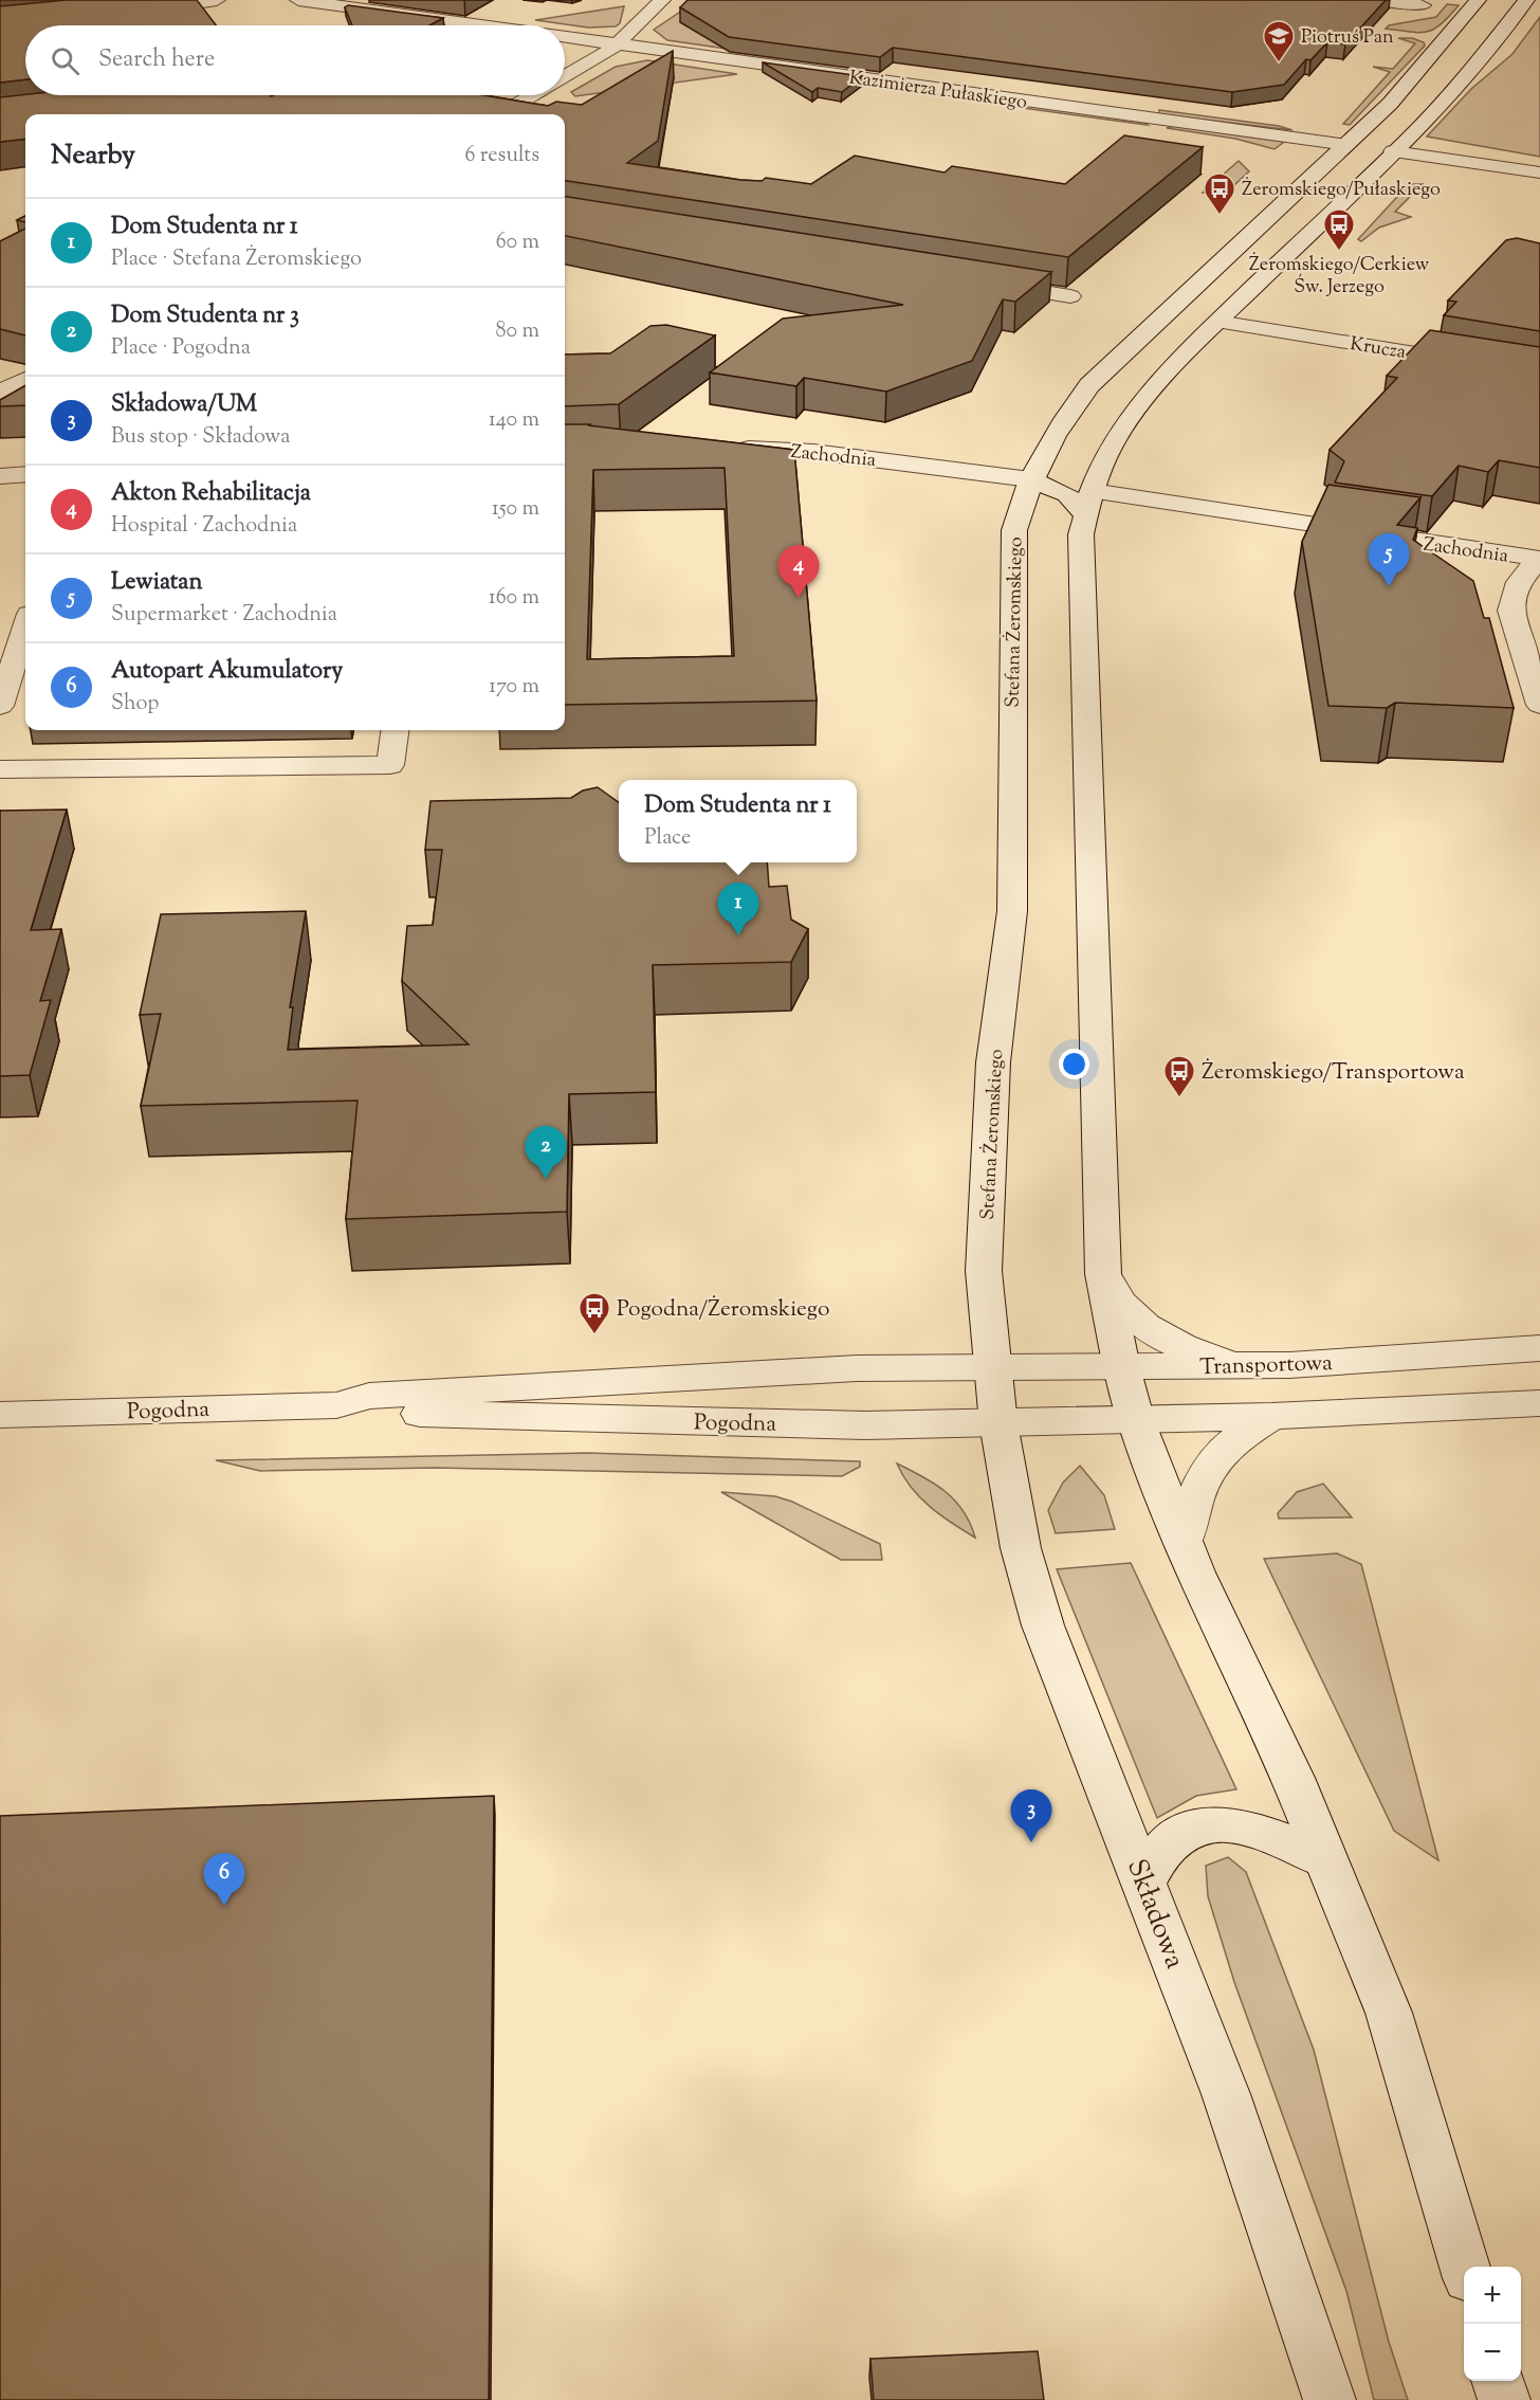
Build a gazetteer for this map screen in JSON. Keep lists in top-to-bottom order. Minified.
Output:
{"streets":{"main road":["Kazimierza Pułaskiego","Krucza","Zachodnia","Stefana Żeromskiego","Transportowa","Pogodna","Składowa"]},"crossings":[["Kazimierza Pułaskiego","Stefana Żeromskiego"],["Zachodnia","Stefana Żeromskiego"],["Stefana Żeromskiego","Transportowa"],["Stefana Żeromskiego","Pogodna"],["Stefana Żeromskiego","Składowa"],["Transportowa","Pogodna"],["Pogodna","Składowa"]],"places":{"school or university":["Piotruś Pan"],"bus stop":["Żeromskiego/Pułaskiego","Żeromskiego/Cerkiew Św. Jerzego","Żeromskiego/Transportowa","Pogodna/Żeromskiego"]},"page":{"search":"Search here","heading":["Nearby","6 results"],"list":[{"mark":"1","name":"Dom Studenta nr 1","note":"Place · Stefana Żeromskiego","value":"60 m"},{"mark":"2","name":"Dom Studenta nr 3","note":"Place · Pogodna","value":"80 m"},{"mark":"3","name":"Składowa/UM","note":"Bus stop · Składowa","value":"140 m"},{"mark":"4","name":"Akton Rehabilitacja","note":"Hospital · Zachodnia","value":"150 m"},{"mark":"5","name":"Lewiatan","note":"Supermarket · Zachodnia","value":"160 m"},{"mark":"6","name":"Autopart Akumulatory","note":"Shop","value":"170 m"}],"pins":["5","4","1","2","3","6"],"popup":["Dom Studenta nr 1","Place"],"map_buttons":["+","−"]}}
